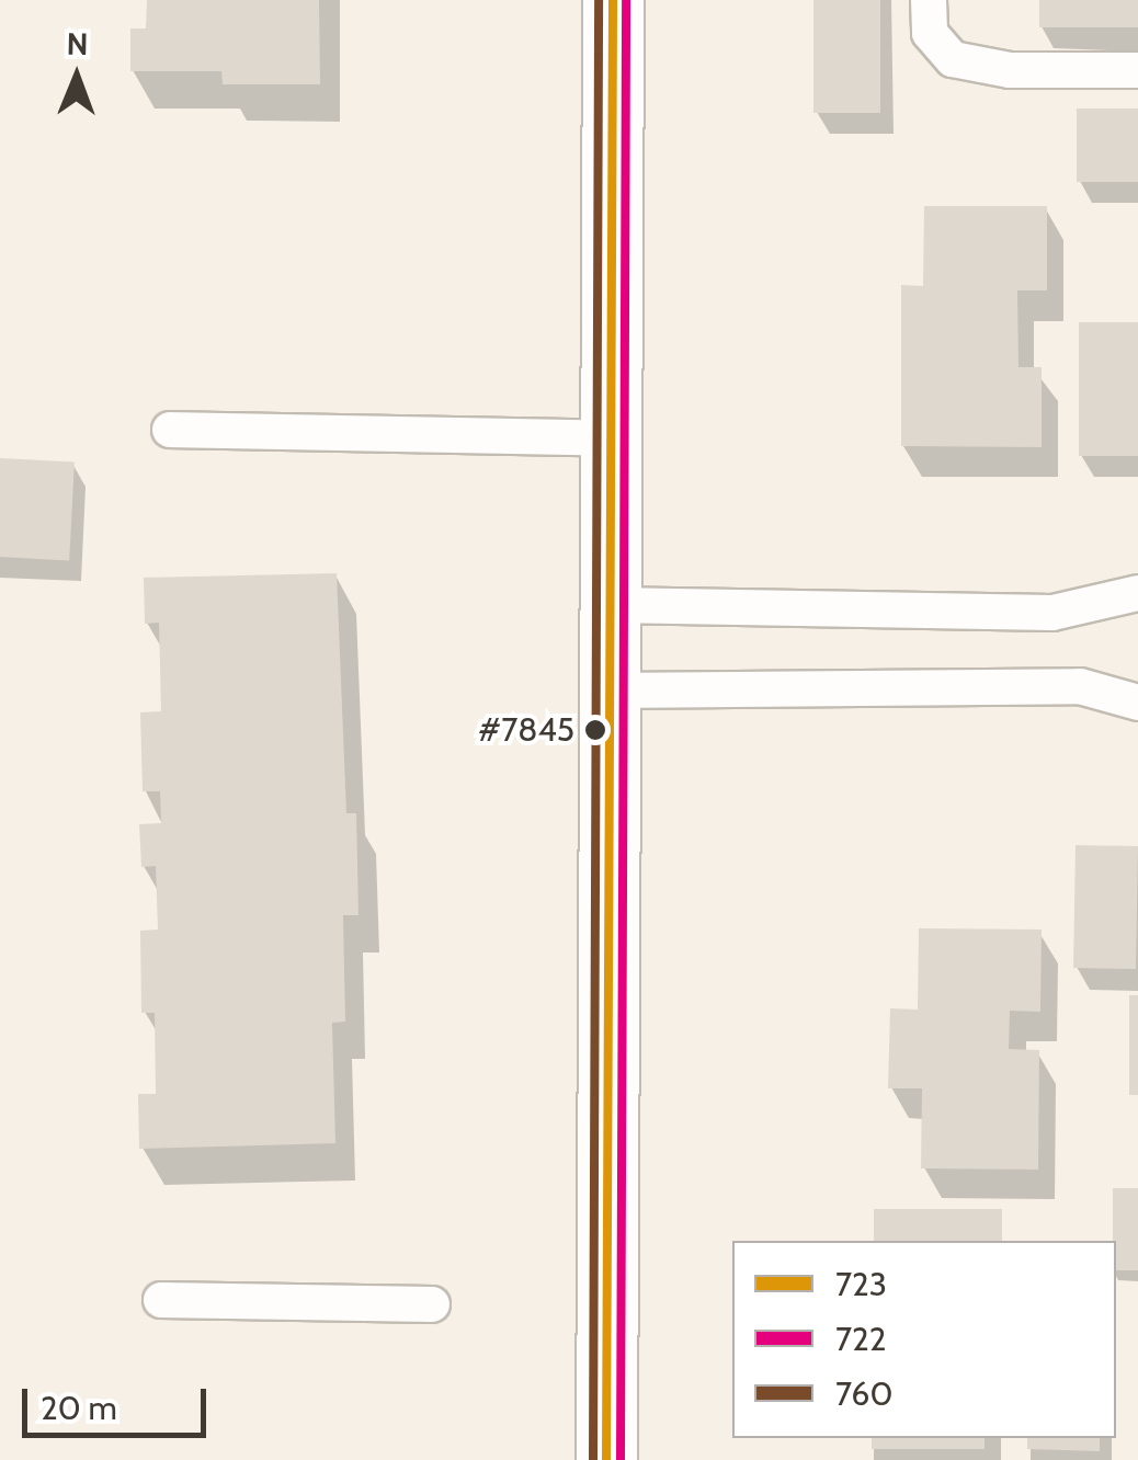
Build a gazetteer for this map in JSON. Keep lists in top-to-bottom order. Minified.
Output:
{"places":["#7845"],"lines":["transit line 723","transit line 722","transit line 760"],"legend":["723","722","760"],"scale_bar":"20 m","north":"top"}
